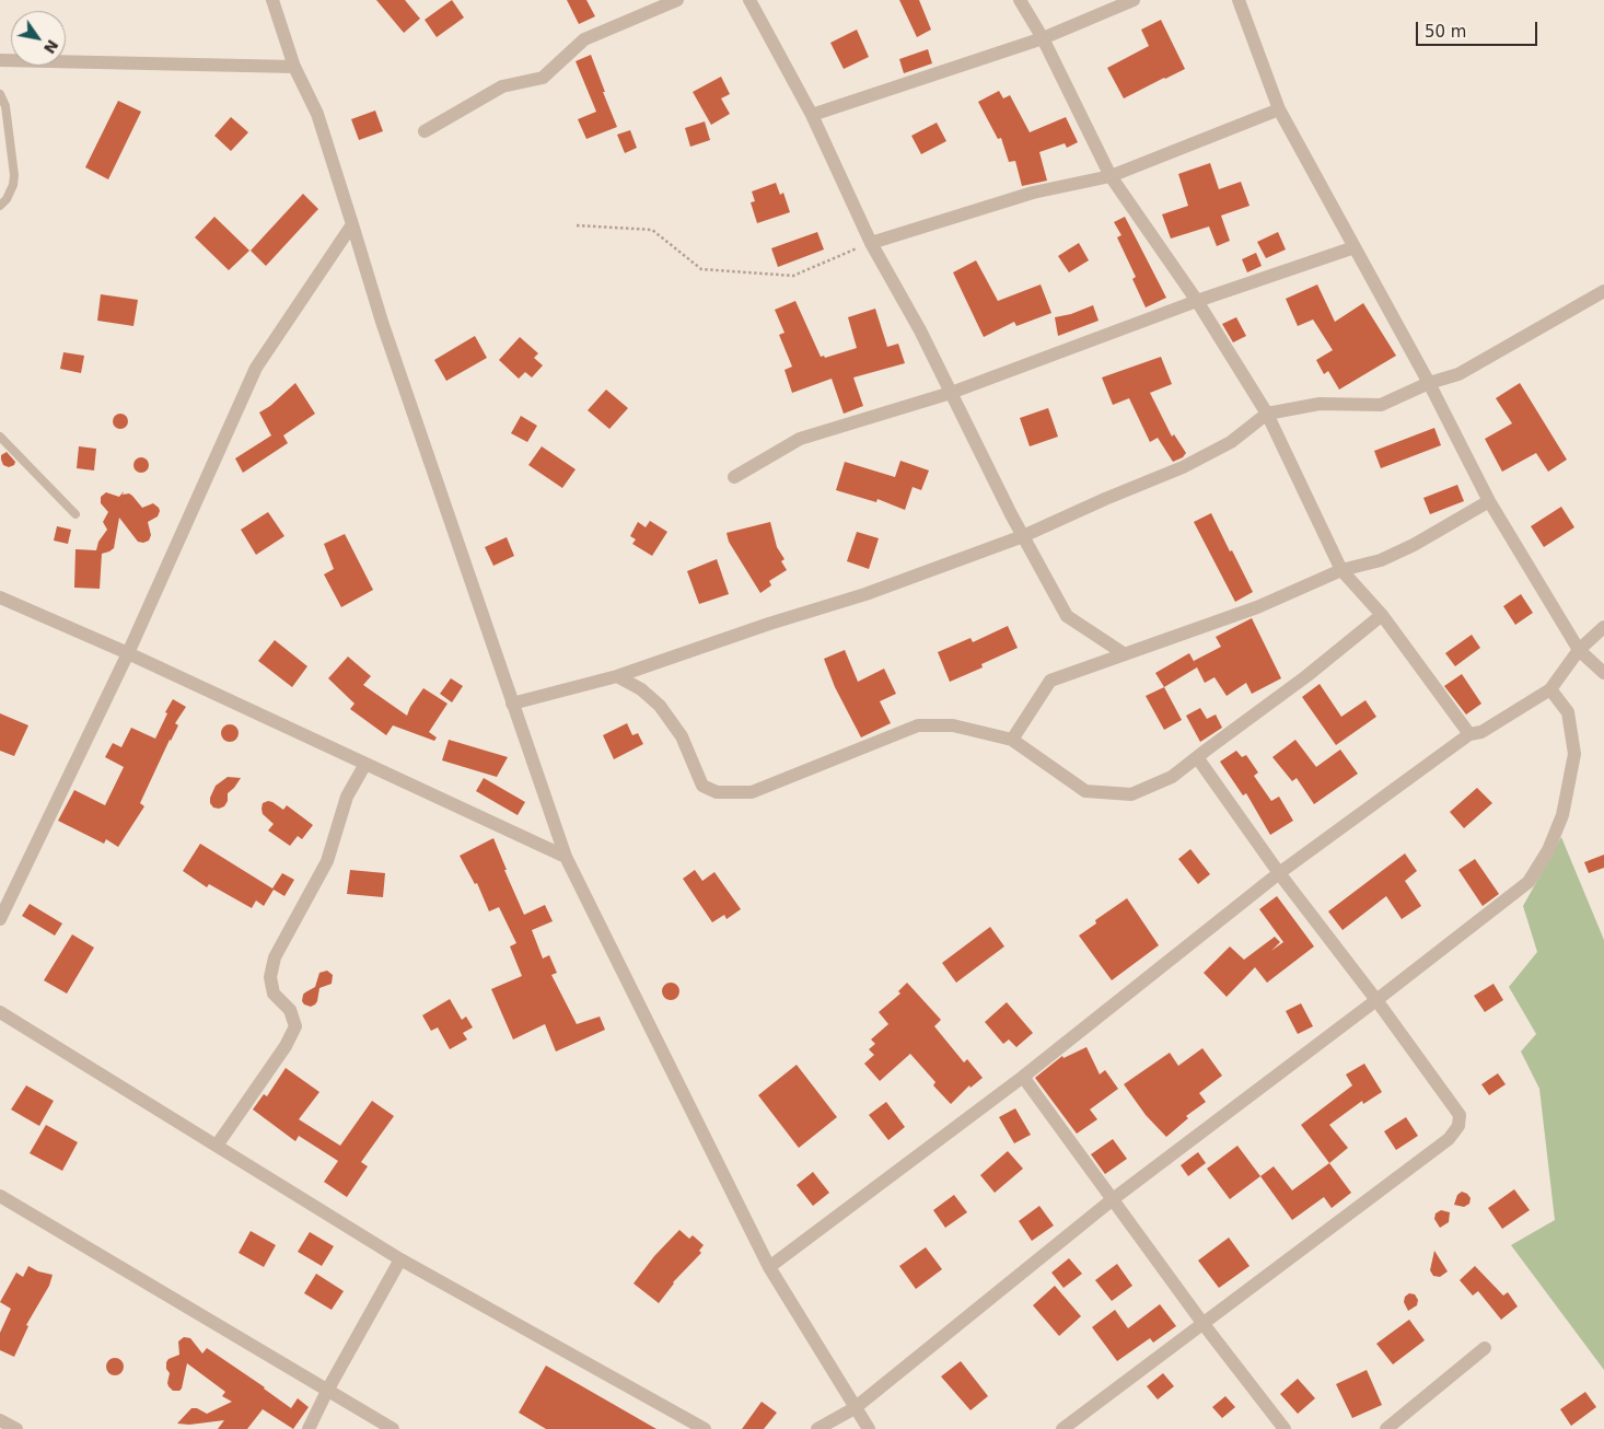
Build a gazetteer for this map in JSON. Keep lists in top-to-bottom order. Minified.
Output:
{"scale_bar":"50 m","north":"bottom right"}
